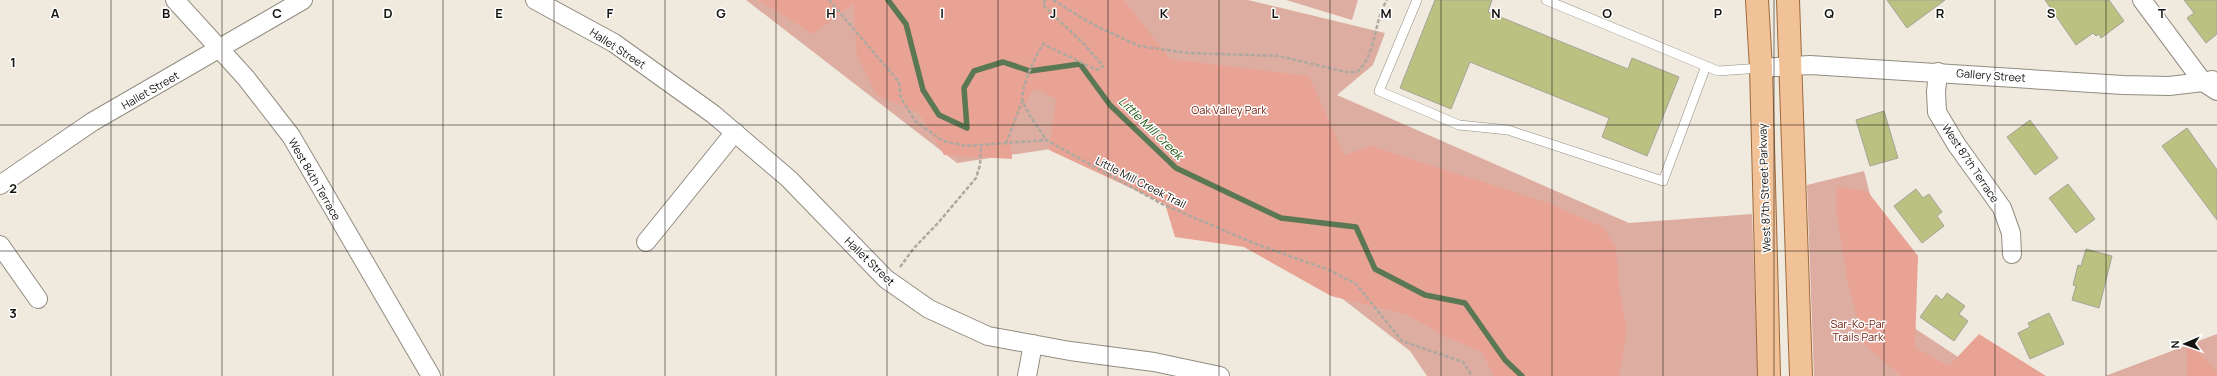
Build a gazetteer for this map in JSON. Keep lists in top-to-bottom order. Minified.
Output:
{"streets":{"main road":["West 87th Street Parkway"],"street":["Hallet Street","Gallery Street","West 87th Terrace","West 84th Terrace"],"path":["Little Mill Creek Trail"]},"crossings":[["Hallet Street","West 84th Terrace"],["Gallery Street","West 87th Terrace"],["Gallery Street","West 87th Street Parkway"]],"water":["Little Mill Creek"],"parks":["Oak Valley Park","Sar-Ko-Par Trails Park"],"north":"left","grid":{"columns":["A","B","C","D","E","F","G","H","I","J","K","L","M","N","O","P","Q","R","S","T"],"rows":["1","2","3"]}}
